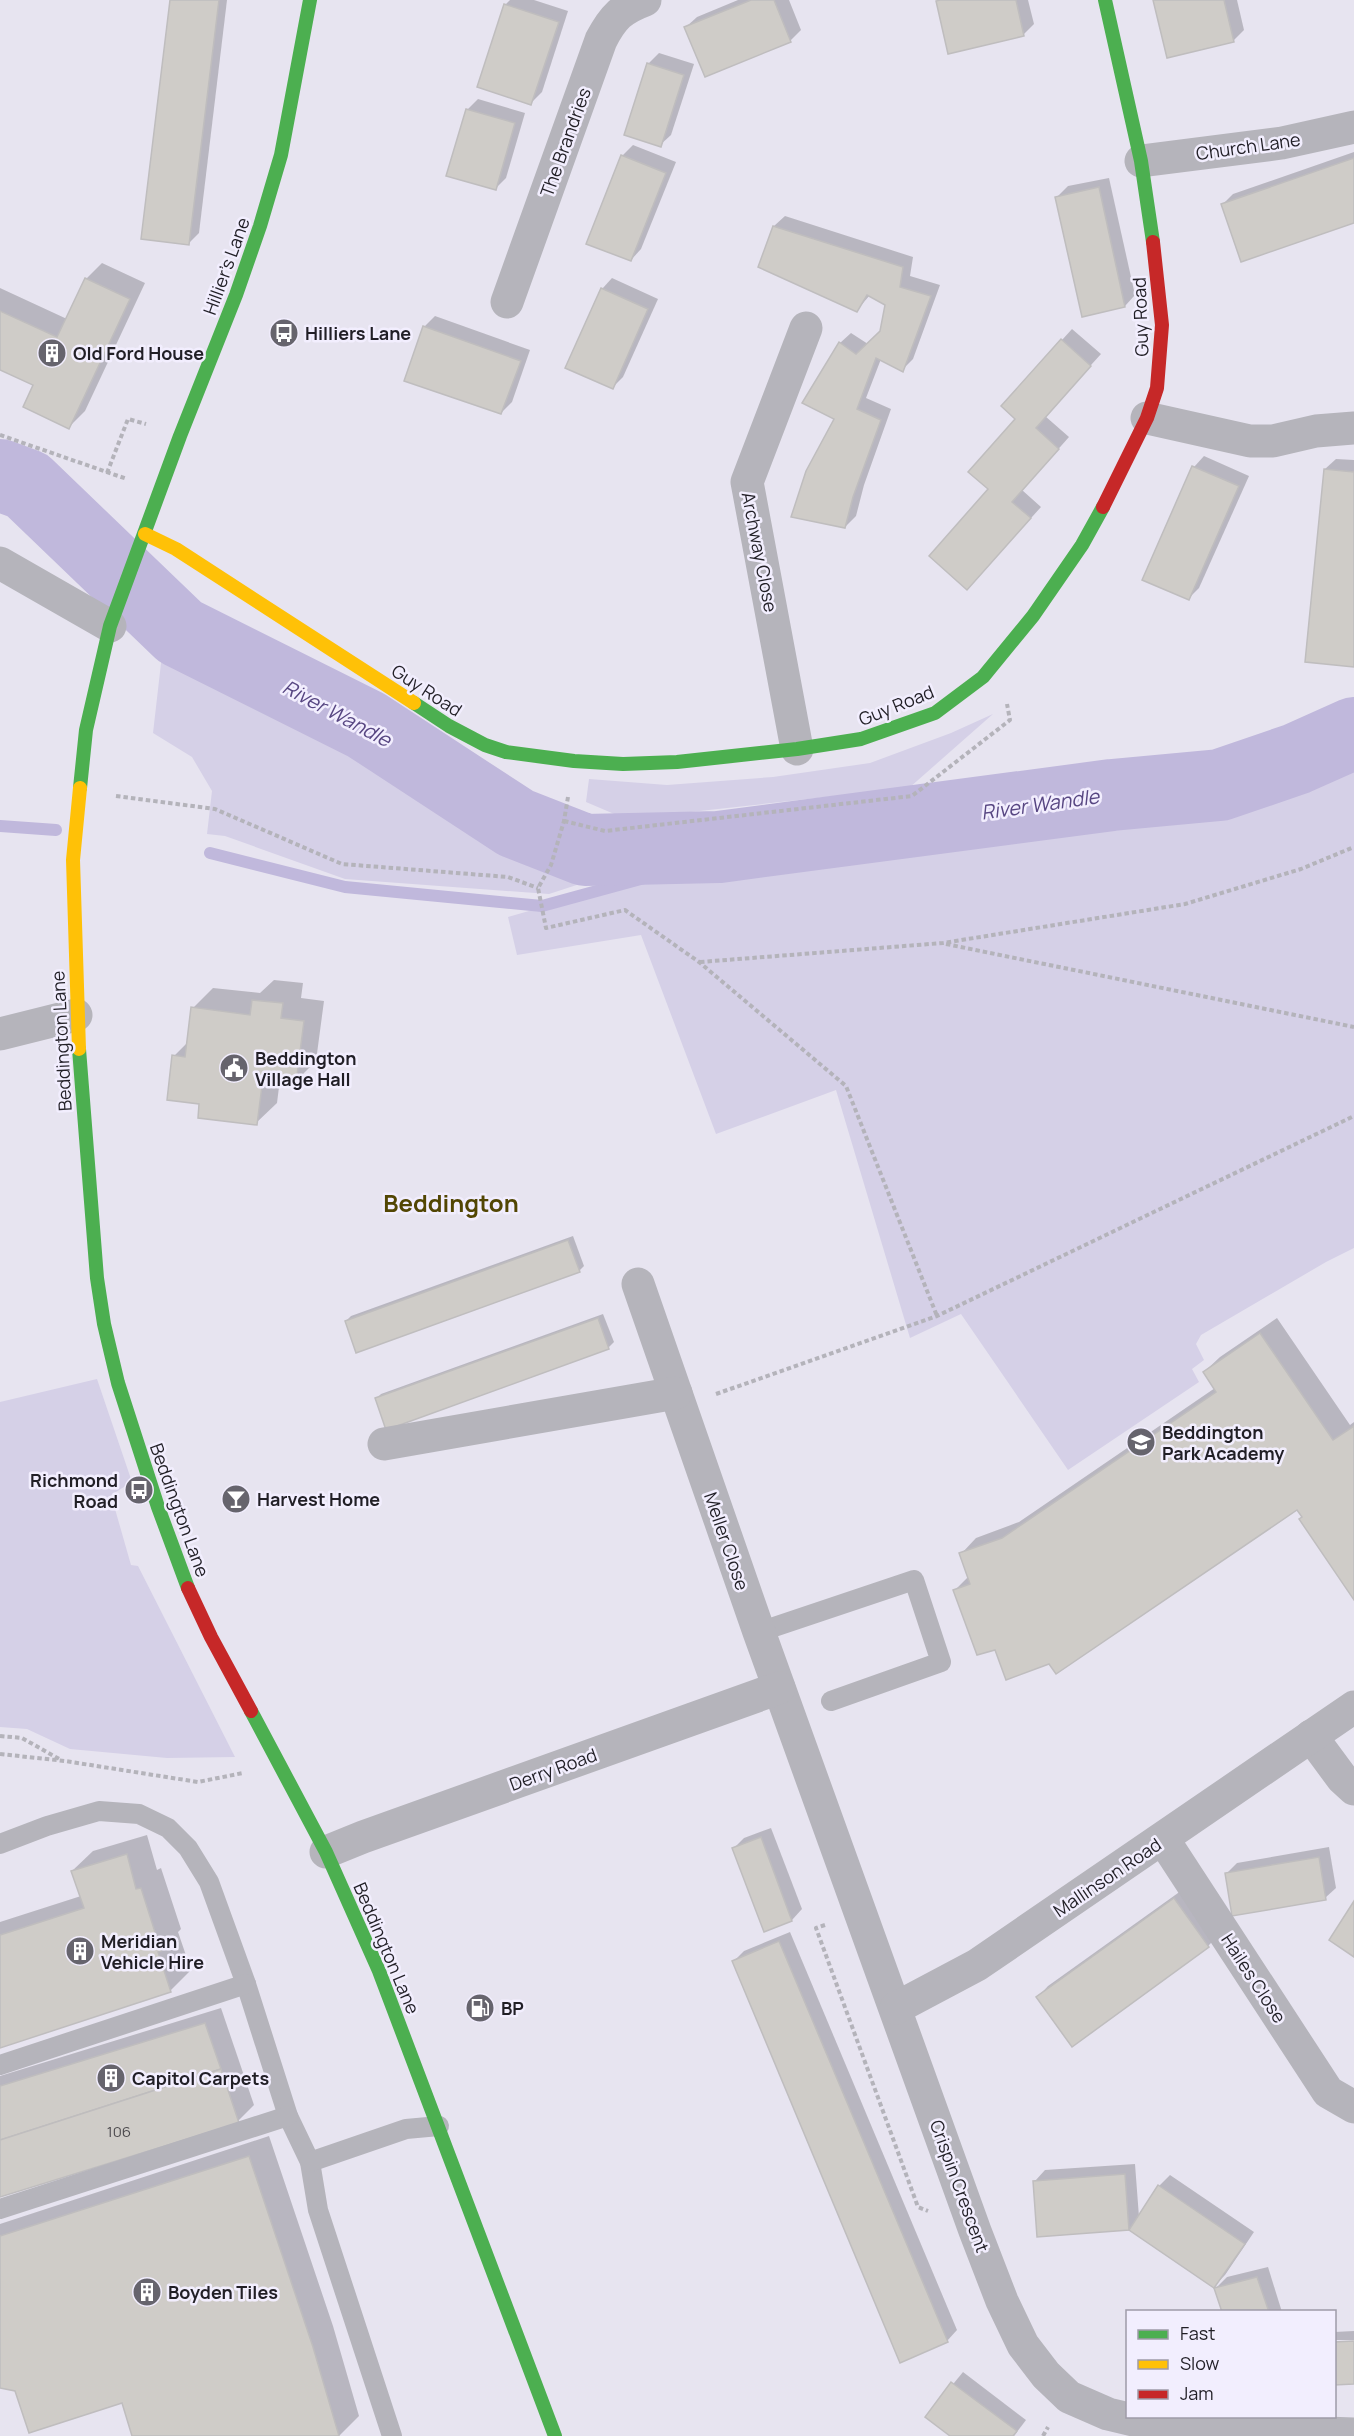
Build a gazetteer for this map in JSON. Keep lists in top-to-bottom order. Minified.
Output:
{"streets":{"main road":["Hillier's Lane","Guy Road","Beddington Lane"],"street":["The Brandries","Church Lane","Archway Close","Meller Close","Derry Road","Mallinson Road","Hailes Close","Crispin Crescent"]},"crossings":[["Church Lane","Guy Road"],["Hillier's Lane","Guy Road"],["Hillier's Lane","Beddington Lane"],["Guy Road","Archway Close"],["Guy Road","Beddington Lane"],["Beddington Lane","Derry Road"],["Meller Close","Derry Road"],["Meller Close","Crispin Crescent"],["Derry Road","Crispin Crescent"],["Mallinson Road","Hailes Close"],["Mallinson Road","Crispin Crescent"]],"districts":["Beddington"],"water":["River Wandle"],"places":{"bus stop":["Hilliers Lane","Richmond Road"],"building":["Old Ford House","Meridian Vehicle Hire","Capitol Carpets","Boyden Tiles"],"public building":["Beddington Village Hall"],"school or university":["Beddington Park Academy"],"bar":["Harvest Home"],"fuel station":["BP"]},"house_numbers":["106"],"legend":["Fast","Slow","Jam"]}
